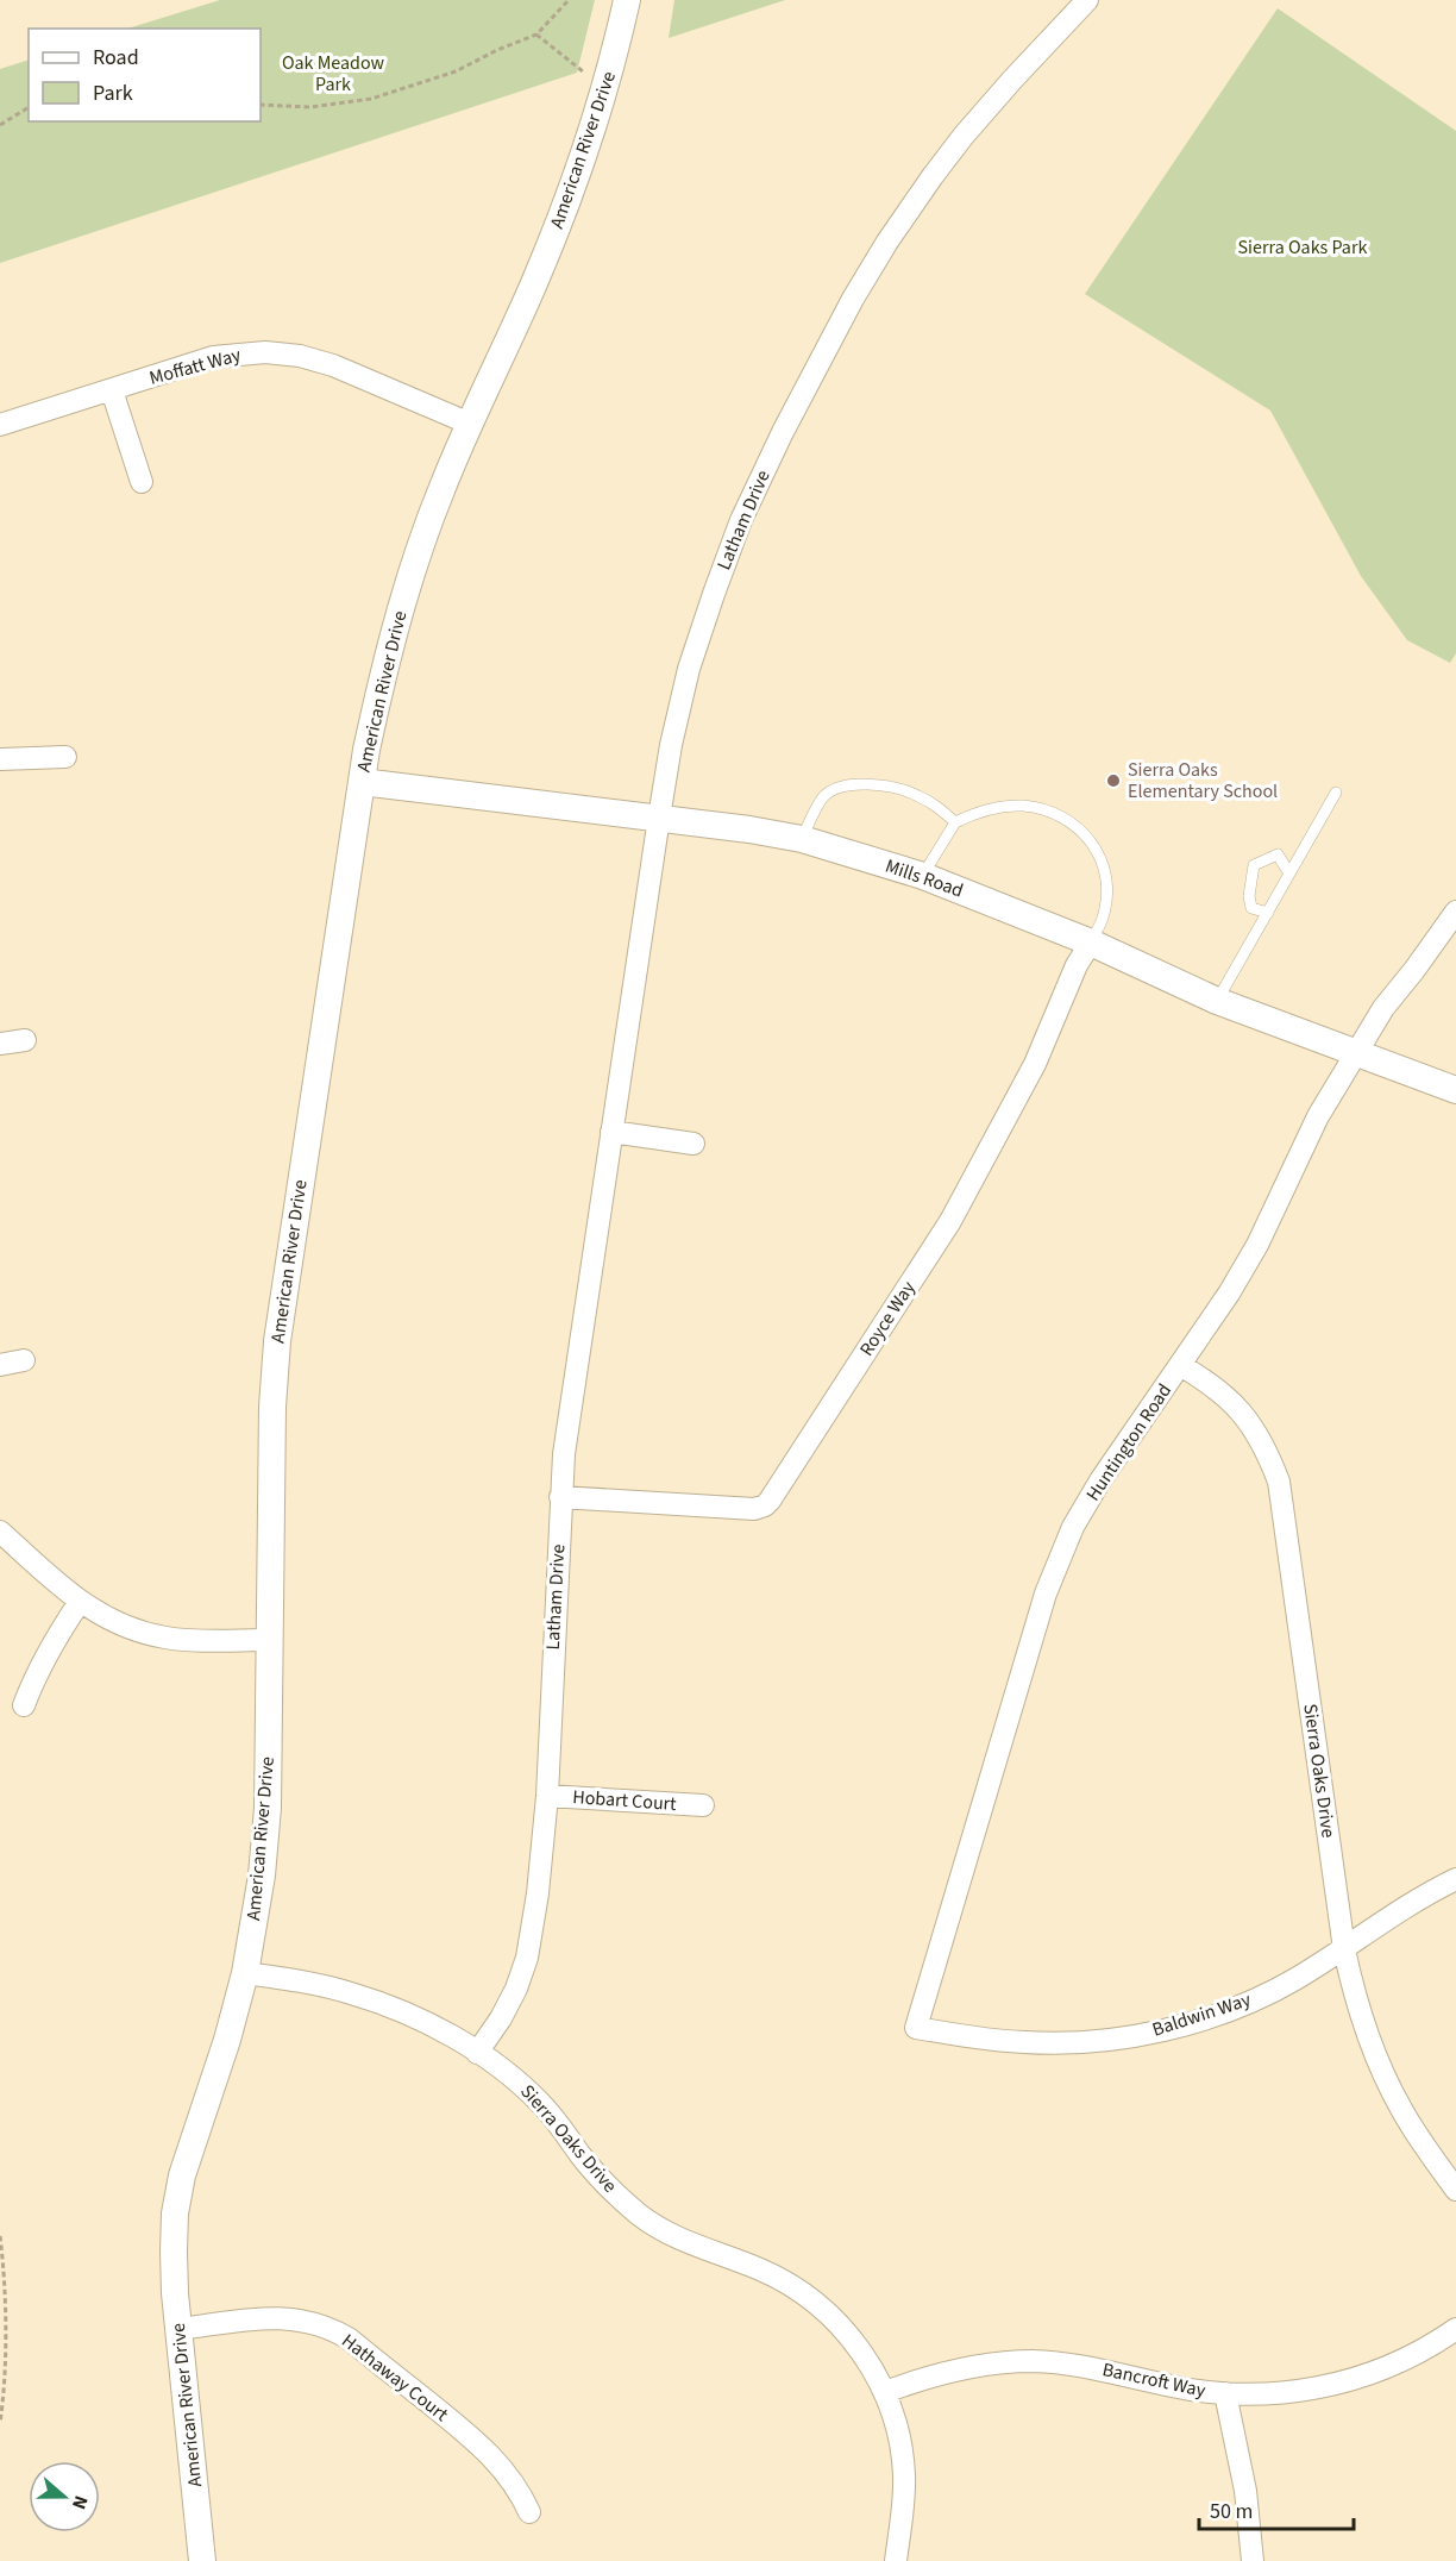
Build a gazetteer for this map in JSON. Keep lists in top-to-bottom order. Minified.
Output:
{"streets":{"street":["American River Drive","Moffatt Way","Latham Drive","Mills Road","Royce Way","Huntington Road","Sierra Oaks Drive","Hobart Court","Baldwin Way","Hathaway Court","Bancroft Way"]},"crossings":[["American River Drive","Moffatt Way"],["American River Drive","Mills Road"],["American River Drive","Sierra Oaks Drive"],["American River Drive","Hathaway Court"],["Latham Drive","Mills Road"],["Latham Drive","Royce Way"],["Latham Drive","Sierra Oaks Drive"],["Latham Drive","Hobart Court"],["Mills Road","Royce Way"],["Mills Road","Huntington Road"],["Huntington Road","Sierra Oaks Drive"],["Huntington Road","Baldwin Way"],["Sierra Oaks Drive","Baldwin Way"],["Sierra Oaks Drive","Bancroft Way"]],"parks":["Oak Meadow Park","Sierra Oaks Park"],"places":["Sierra Oaks Elementary School"],"legend":["Road","Park"],"scale_bar":"50 m","north":"right"}
